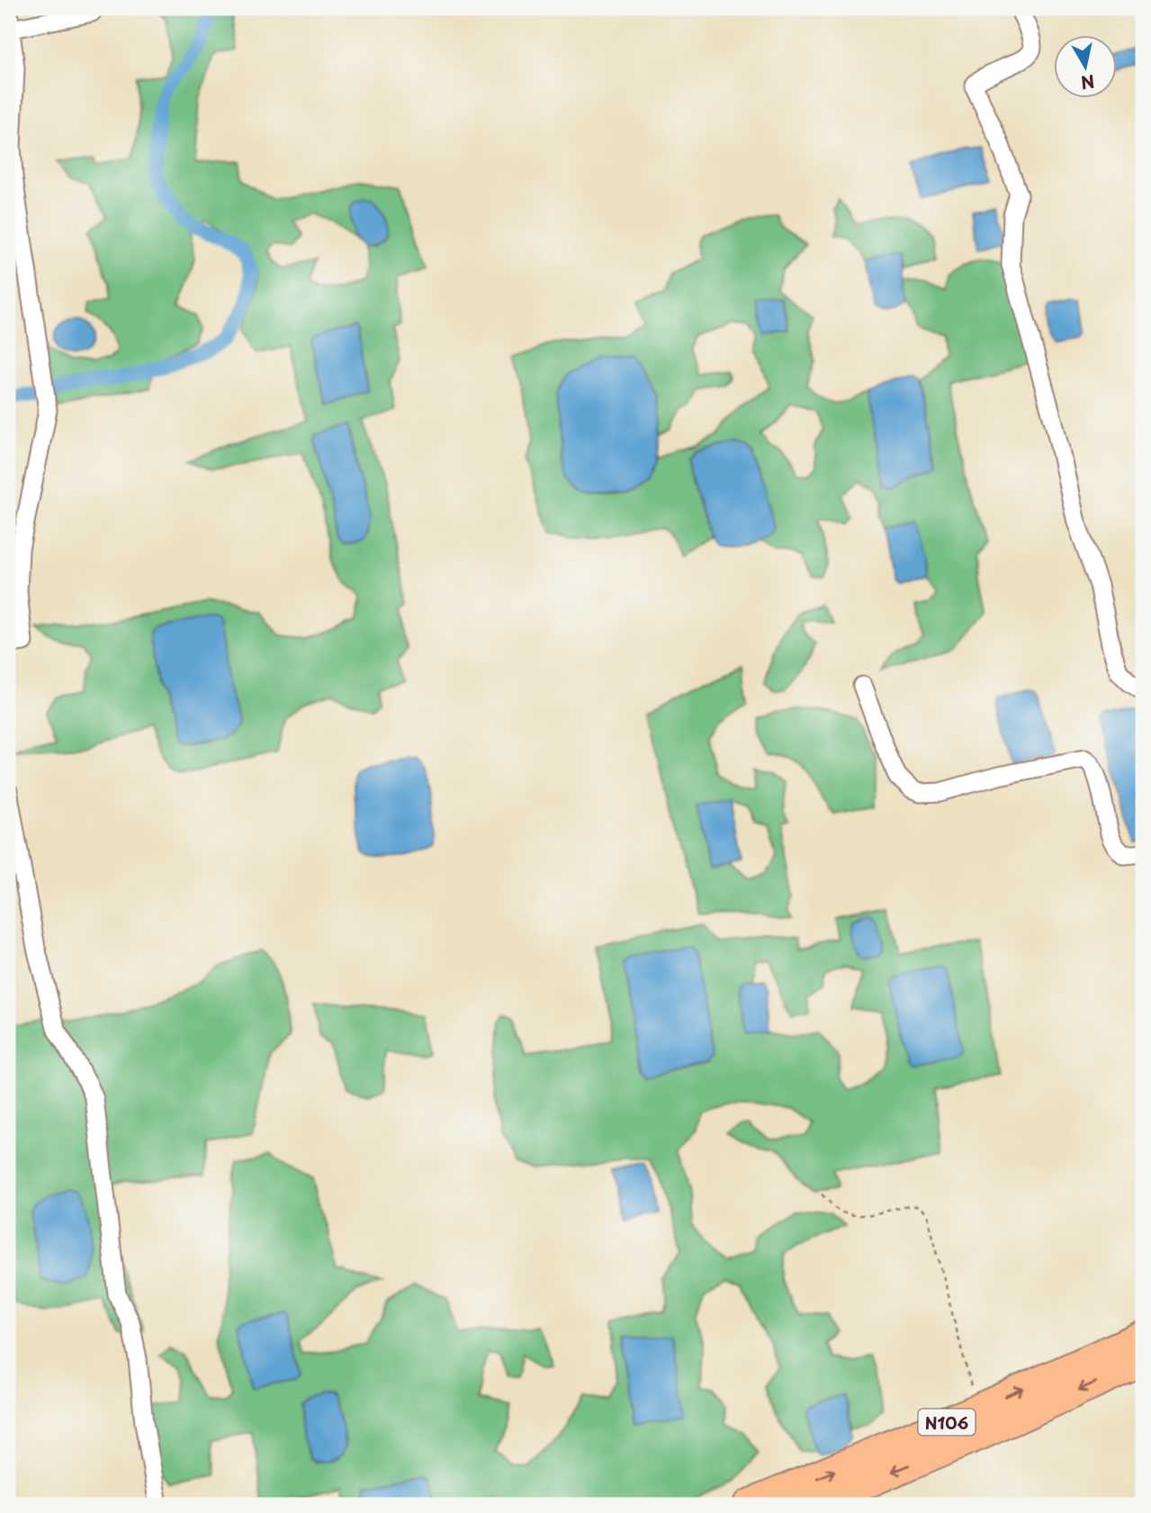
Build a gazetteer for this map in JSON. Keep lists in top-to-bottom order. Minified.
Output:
{"streets":{"highway":["N106"]},"north":"bottom"}
